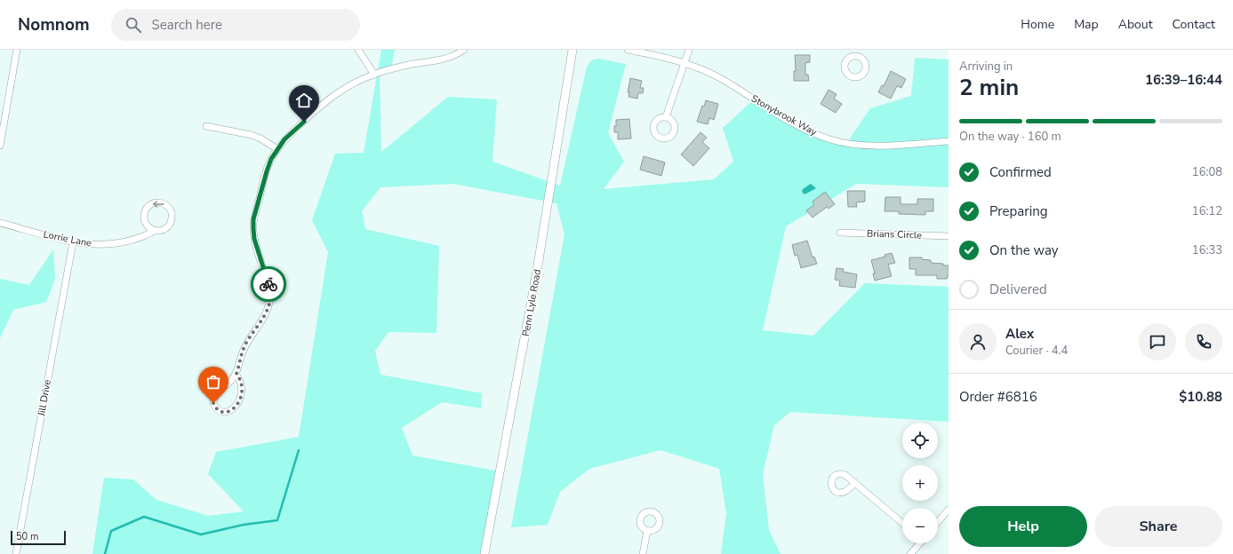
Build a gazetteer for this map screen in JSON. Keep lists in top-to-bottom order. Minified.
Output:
{"streets":{"street":["Stonybrook Way","Brians Circle","Lorrie Lane","Penn Lyle Road","Jill Drive"]},"crossings":[["Lorrie Lane","Jill Drive"]],"scale_bar":"50 m","page":{"header":"Nomnom","search":"Search here","nav":["Home","Map","About","Contact"],"heading":["2 min","Arriving in","16:39–16:44"],"panel":["Alex","Courier · 4.4","Order #6816","$10.88"],"bar":"On the way · 160 m","list":[["Confirmed","16:08"],["Preparing","16:12"],["On the way","16:33"],"Delivered"],"map_buttons":["+","−"],"buttons":["Help","Share"],"scale":"50 m"}}
